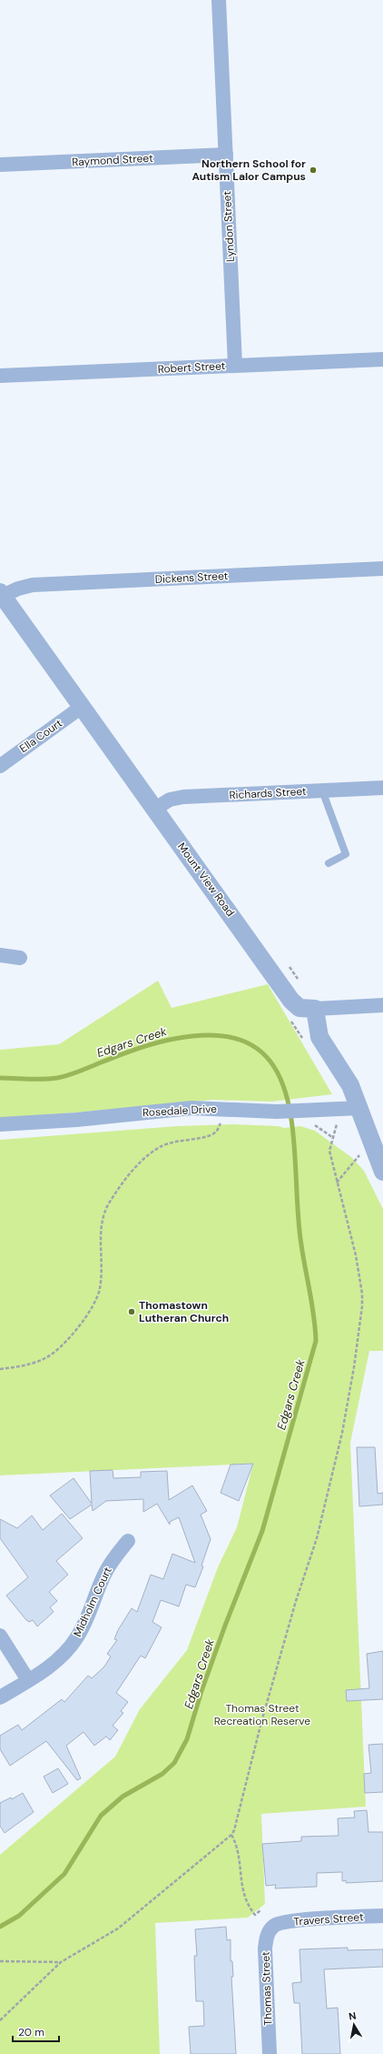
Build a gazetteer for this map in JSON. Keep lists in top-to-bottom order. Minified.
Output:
{"streets":{"street":["Raymond Street","Lyndon Street","Robert Street","Dickens Street","Ella Court","Richards Street","Mount View Road","Rosedale Drive","Midholm Court","Travers Street","Thomas Street"]},"crossings":[["Raymond Street","Lyndon Street"],["Lyndon Street","Robert Street"],["Dickens Street","Mount View Road"],["Ella Court","Mount View Road"],["Richards Street","Mount View Road"],["Travers Street","Thomas Street"]],"water":["Edgars Creek"],"parks":["Thomas Street Recreation Reserve"],"places":["Northern School for Autism Lalor Campus","Thomastown Lutheran Church"],"scale_bar":"20 m","north":"top"}
